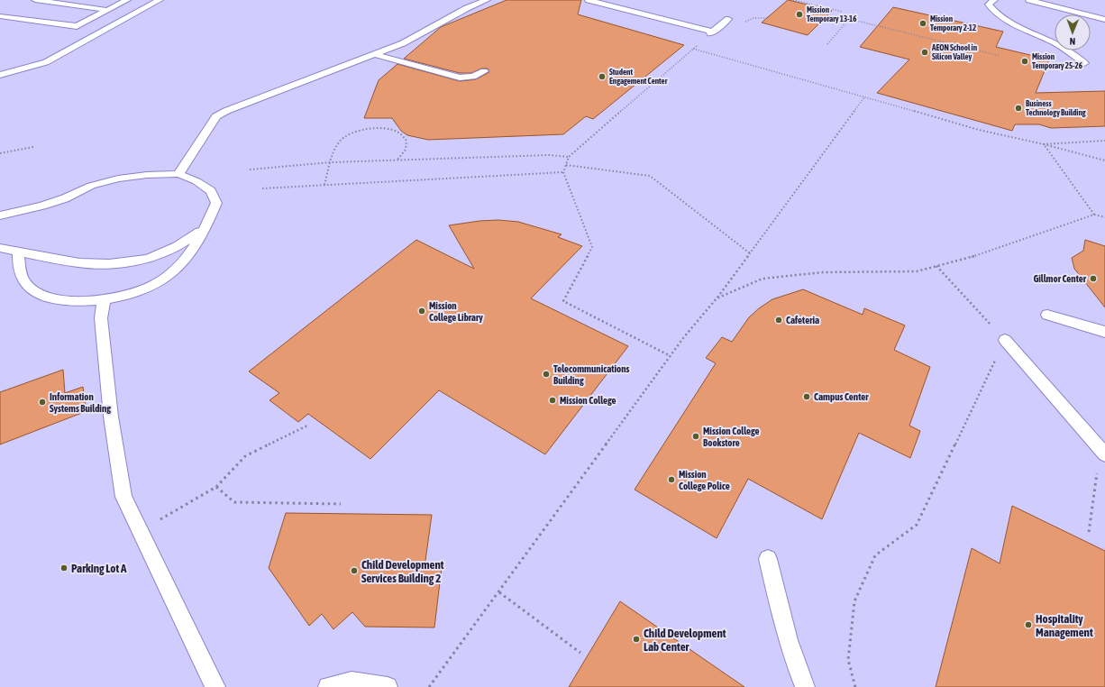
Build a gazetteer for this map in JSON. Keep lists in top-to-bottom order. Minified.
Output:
{"places":["Mission Temporary 13-16","Mission Temporary 2-12","AEON School in Silicon Valley","Mission Temporary 25-26","Student Engagement Center","Business Technology Building","Gillmor Center","Mission College Library","Cafeteria","Telecommunications Building","Campus Center","Mission College","Information Systems Building","Mission College Bookstore","Mission College Police","Parking Lot A","Child Development Services Building 2","Hospitality Management","Child Development Lab Center"],"north":"bottom"}
